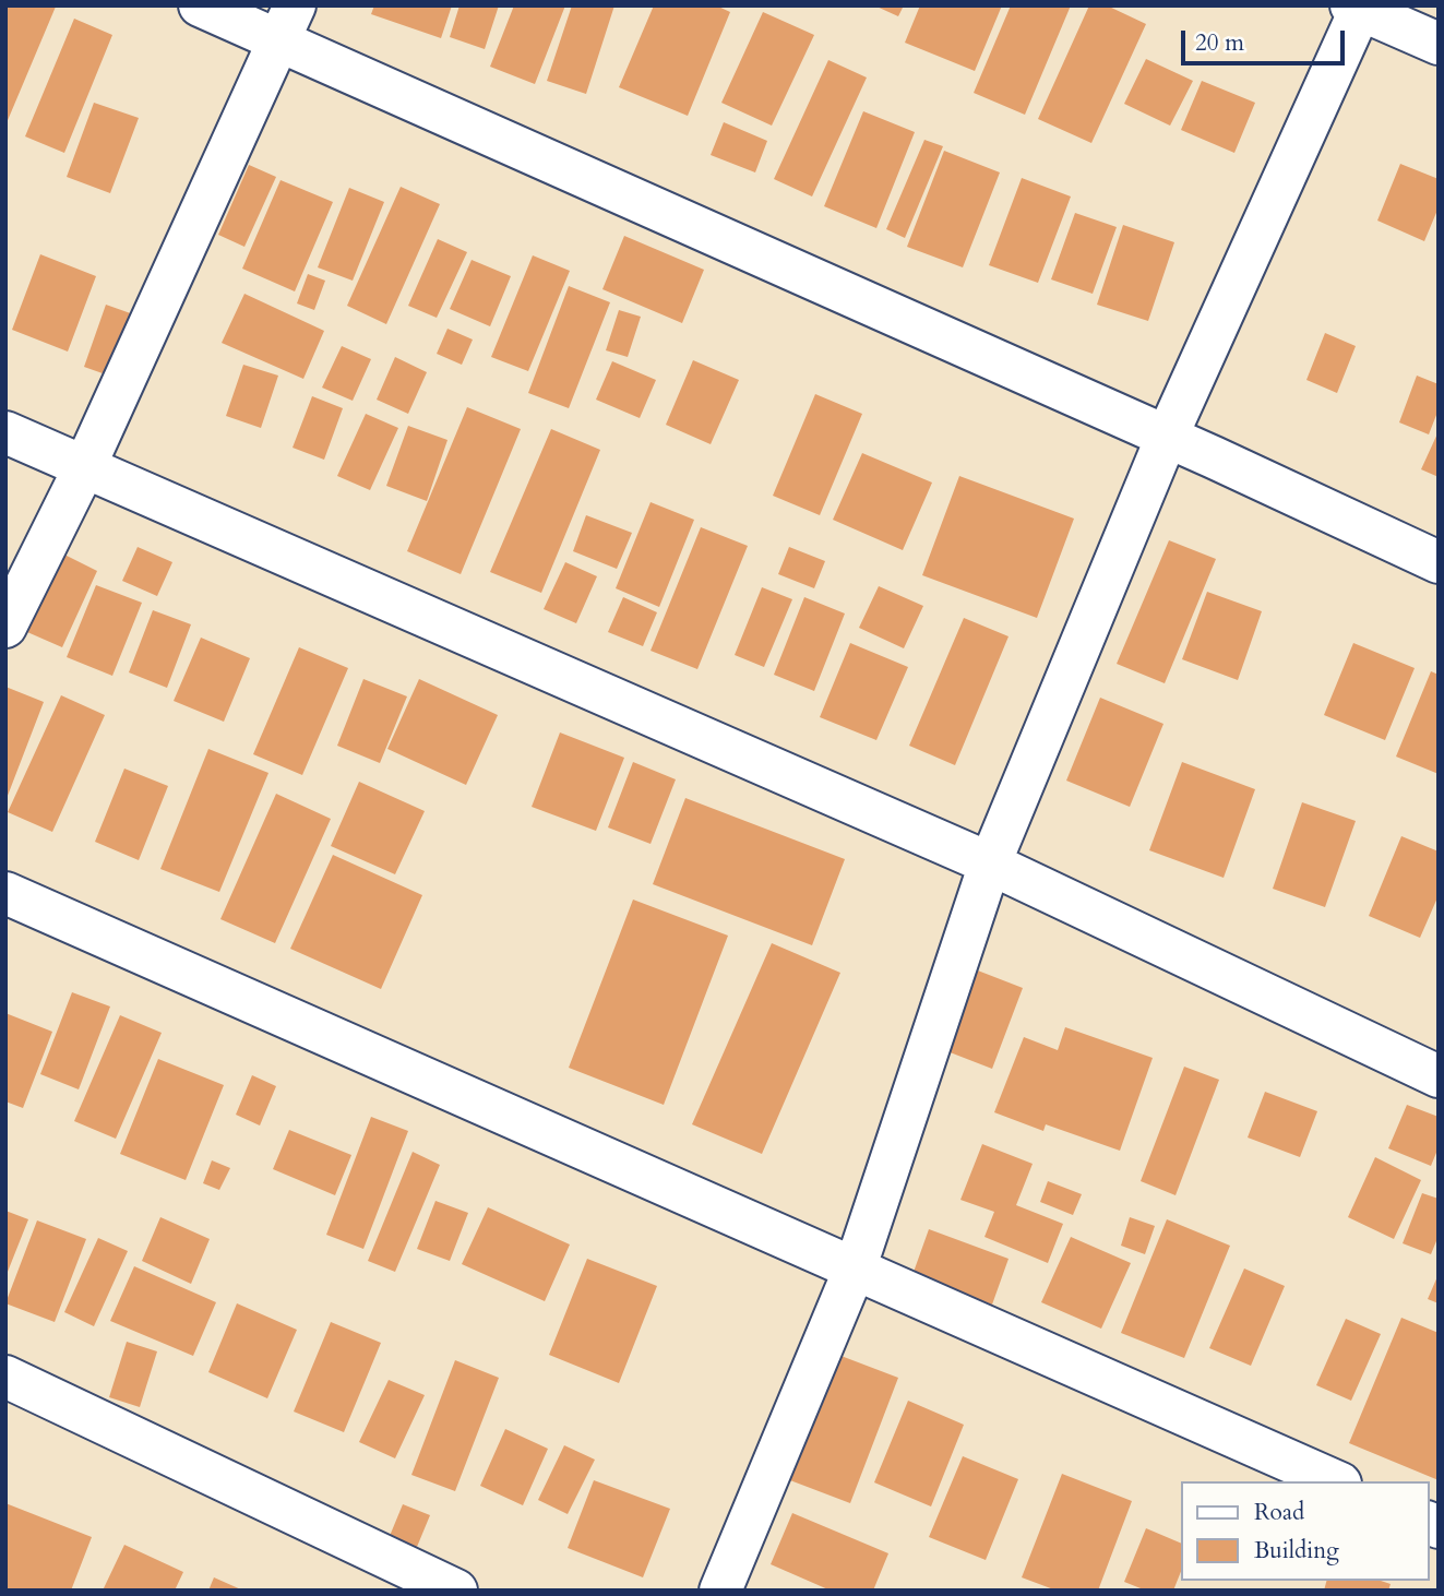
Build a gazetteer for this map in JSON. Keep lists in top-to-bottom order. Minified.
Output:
{"legend":["Road","Building"],"scale_bar":"20 m"}
